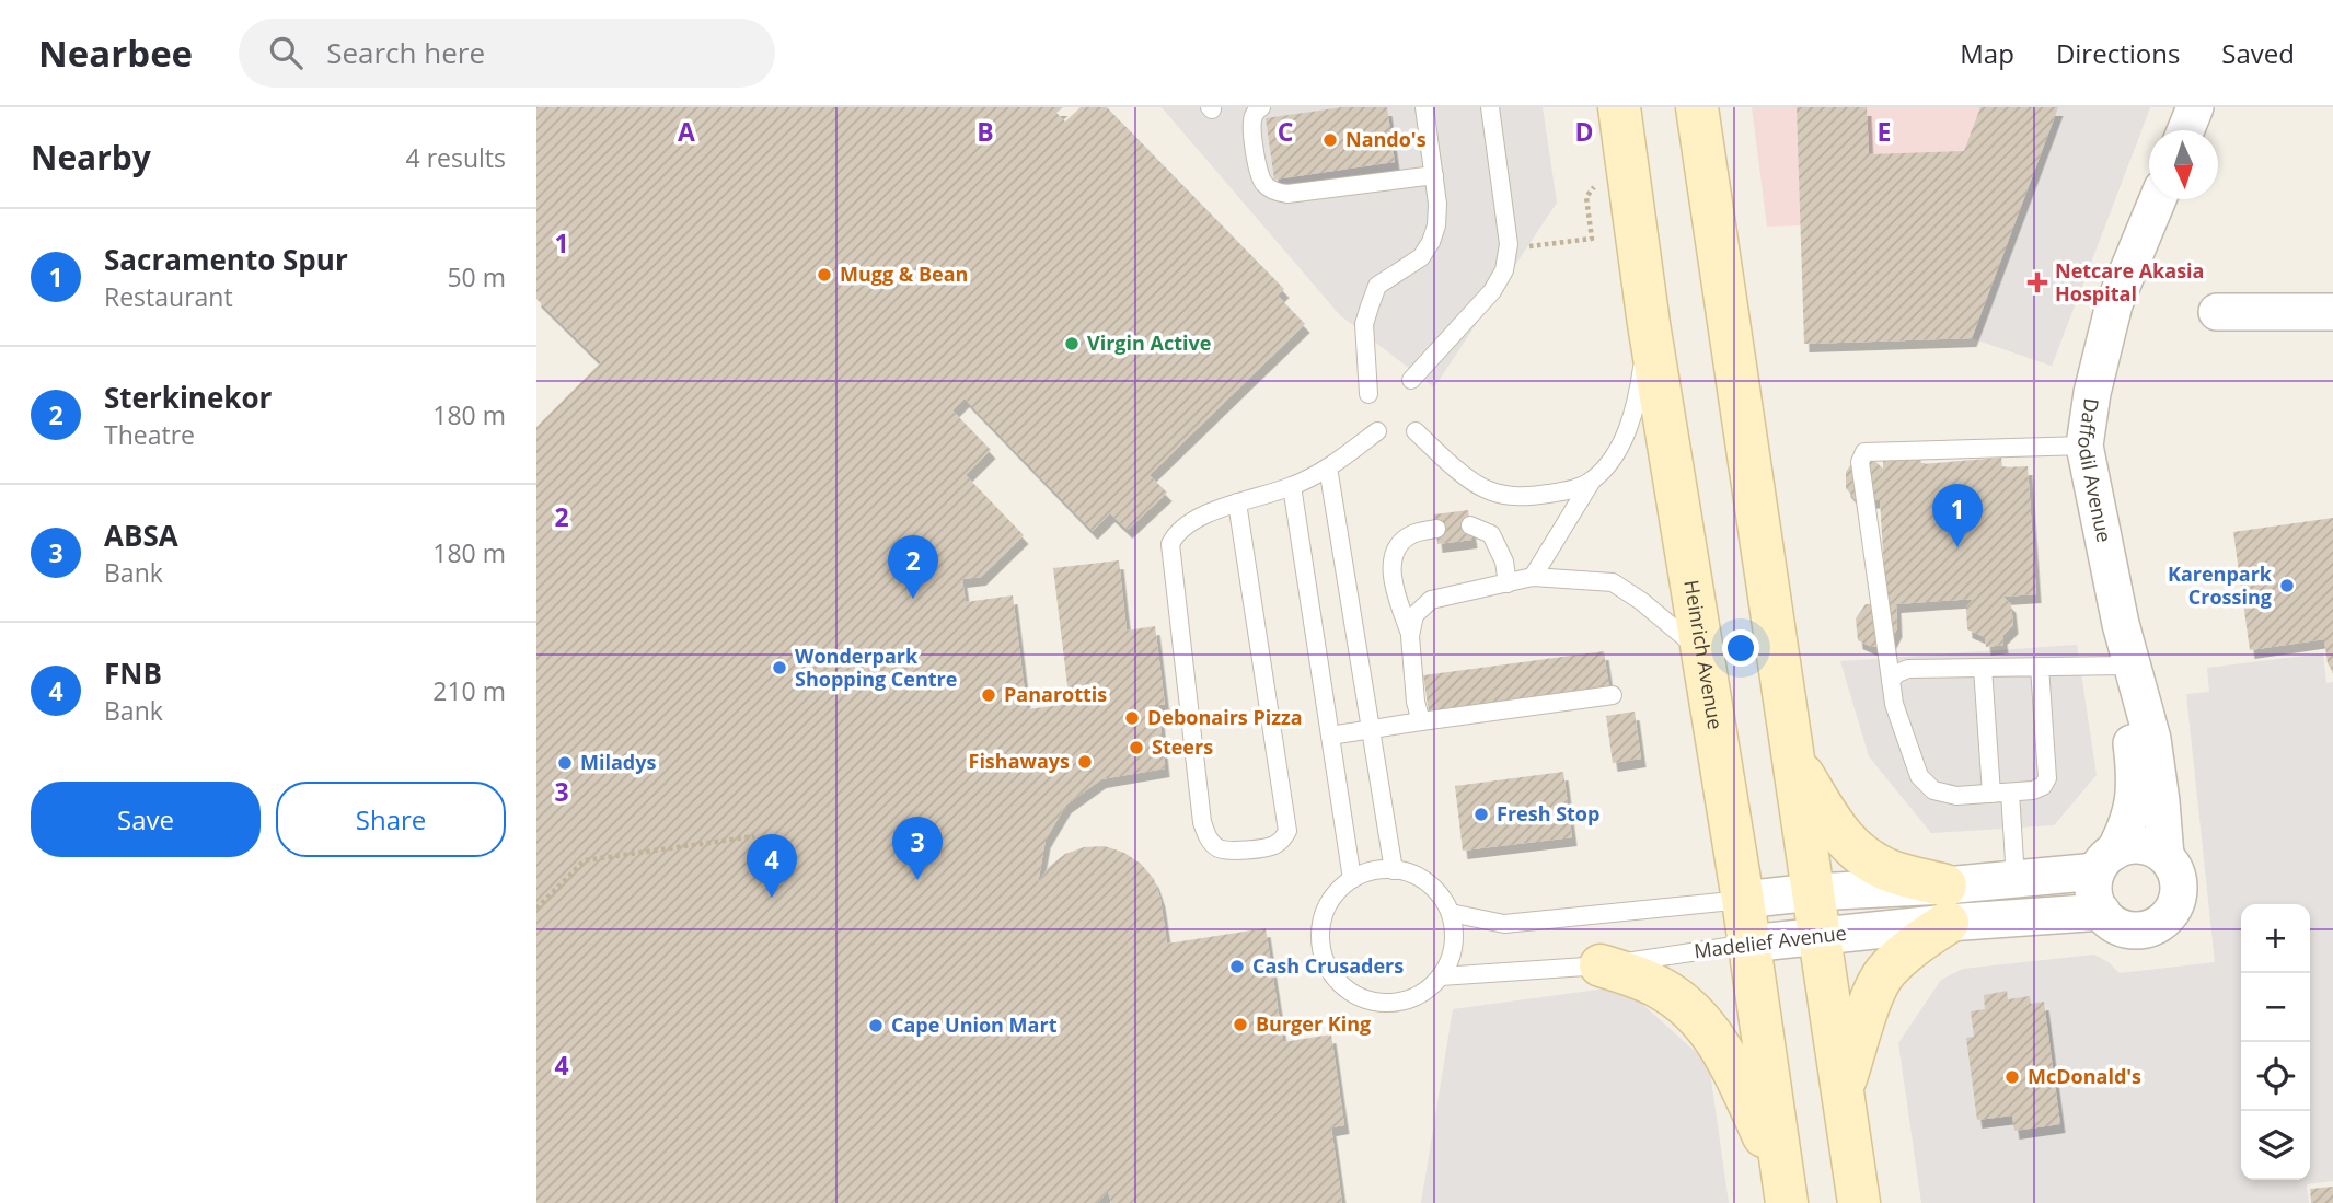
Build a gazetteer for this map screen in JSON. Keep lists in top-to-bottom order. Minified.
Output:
{"streets":{"street":["Daffodil Avenue","Heinrich Avenue","Madelief Avenue"]},"crossings":[["Daffodil Avenue","Madelief Avenue"],["Heinrich Avenue","Madelief Avenue"]],"places":{"other":["Nando's","Mugg & Bean","Virgin Active","Karenpark Crossing","Wonderpark Shopping Centre","Panarottis","Debonairs Pizza","Steers","Fishaways","Miladys","Fresh Stop","Cash Crusaders","Burger King","Cape Union Mart","McDonald's"],"health":["Netcare Akasia Hospital"]},"north":"bottom","page":{"header":"Nearbee","search":"Search here","nav":["Map","Directions","Saved"],"heading":["Nearby","4 results"],"list":[{"mark":"1","name":"Sacramento Spur","note":"Restaurant","value":"50 m"},{"mark":"2","name":"Sterkinekor","note":"Theatre","value":"180 m"},{"mark":"3","name":"ABSA","note":"Bank","value":"180 m"},{"mark":"4","name":"FNB","note":"Bank","value":"210 m"}],"pins":["1","2","3","4"],"buttons":["Save","Share"],"map_buttons":["+","−"]},"grid":{"columns":["A","B","C","D","E"],"rows":["1","2","3","4"]}}
